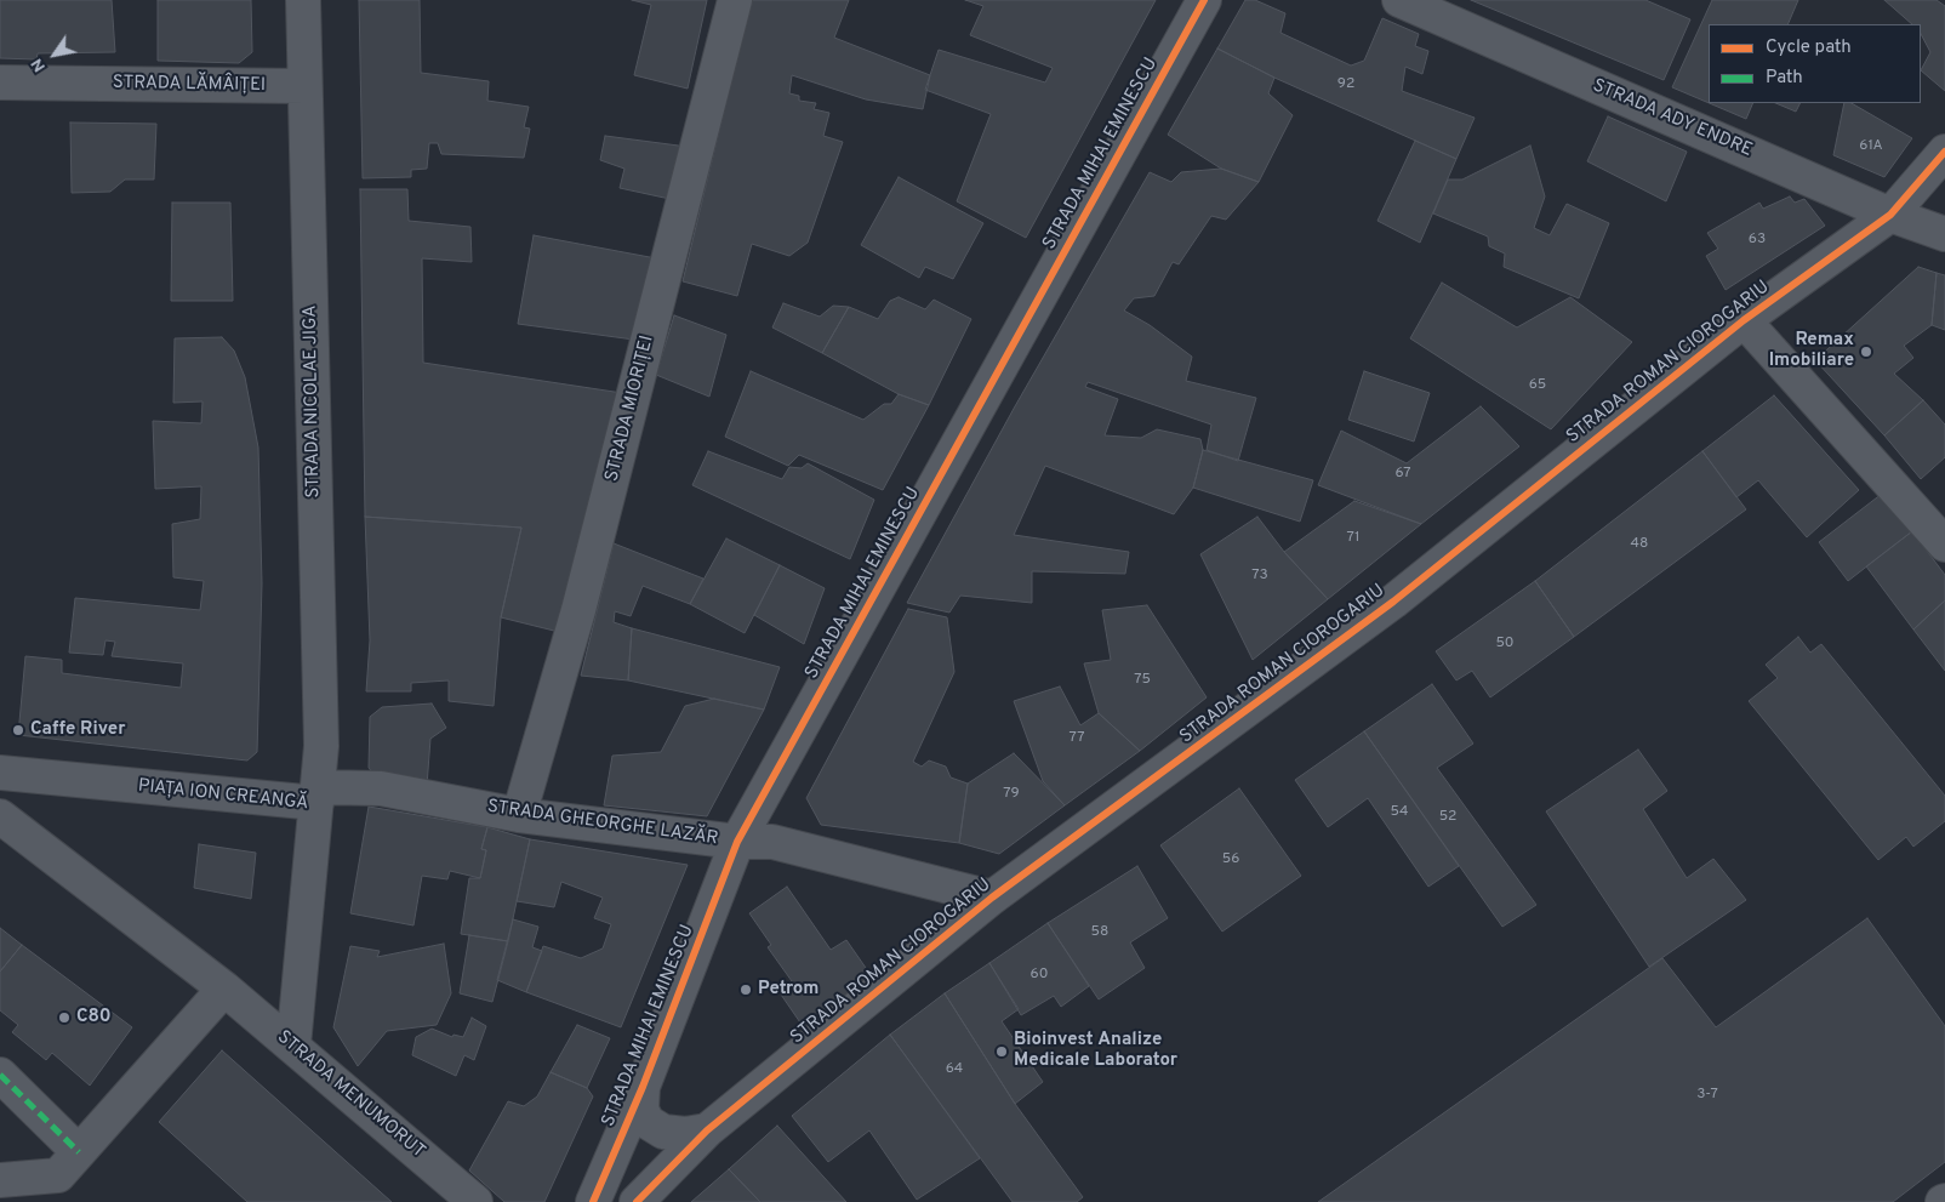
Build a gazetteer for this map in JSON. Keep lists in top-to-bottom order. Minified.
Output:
{"streets":{"street":["STRADA LĂMÂIȚEI","STRADA ADY ENDRE","STRADA MIHAI EMINESCU","STRADA ROMAN CIOROGARIU","STRADA NICOLAE JIGA","STRADA MIORIȚEI","PIAȚA ION CREANGĂ","STRADA GHEORGHE LAZĂR","STRADA MENUMORUT"]},"crossings":[["STRADA LĂMÂIȚEI","STRADA NICOLAE JIGA"],["STRADA ADY ENDRE","STRADA ROMAN CIOROGARIU"],["STRADA MIHAI EMINESCU","STRADA GHEORGHE LAZĂR"],["STRADA ROMAN CIOROGARIU","STRADA GHEORGHE LAZĂR"],["STRADA NICOLAE JIGA","PIAȚA ION CREANGĂ"],["STRADA NICOLAE JIGA","STRADA GHEORGHE LAZĂR"],["STRADA MIORIȚEI","STRADA GHEORGHE LAZĂR"],["PIAȚA ION CREANGĂ","STRADA GHEORGHE LAZĂR"],["PIAȚA ION CREANGĂ","STRADA MENUMORUT"]],"places":["Remax Imobiliare","Caffe River","Petrom","C80","Bioinvest Analize Medicale Laborator"],"house_numbers":["92","61A","63","65","67","71","48","73","50","75","77","79","54","52","56","58","60","64","3-7"],"legend":["Cycle path","Path"],"north":"bottom left"}
